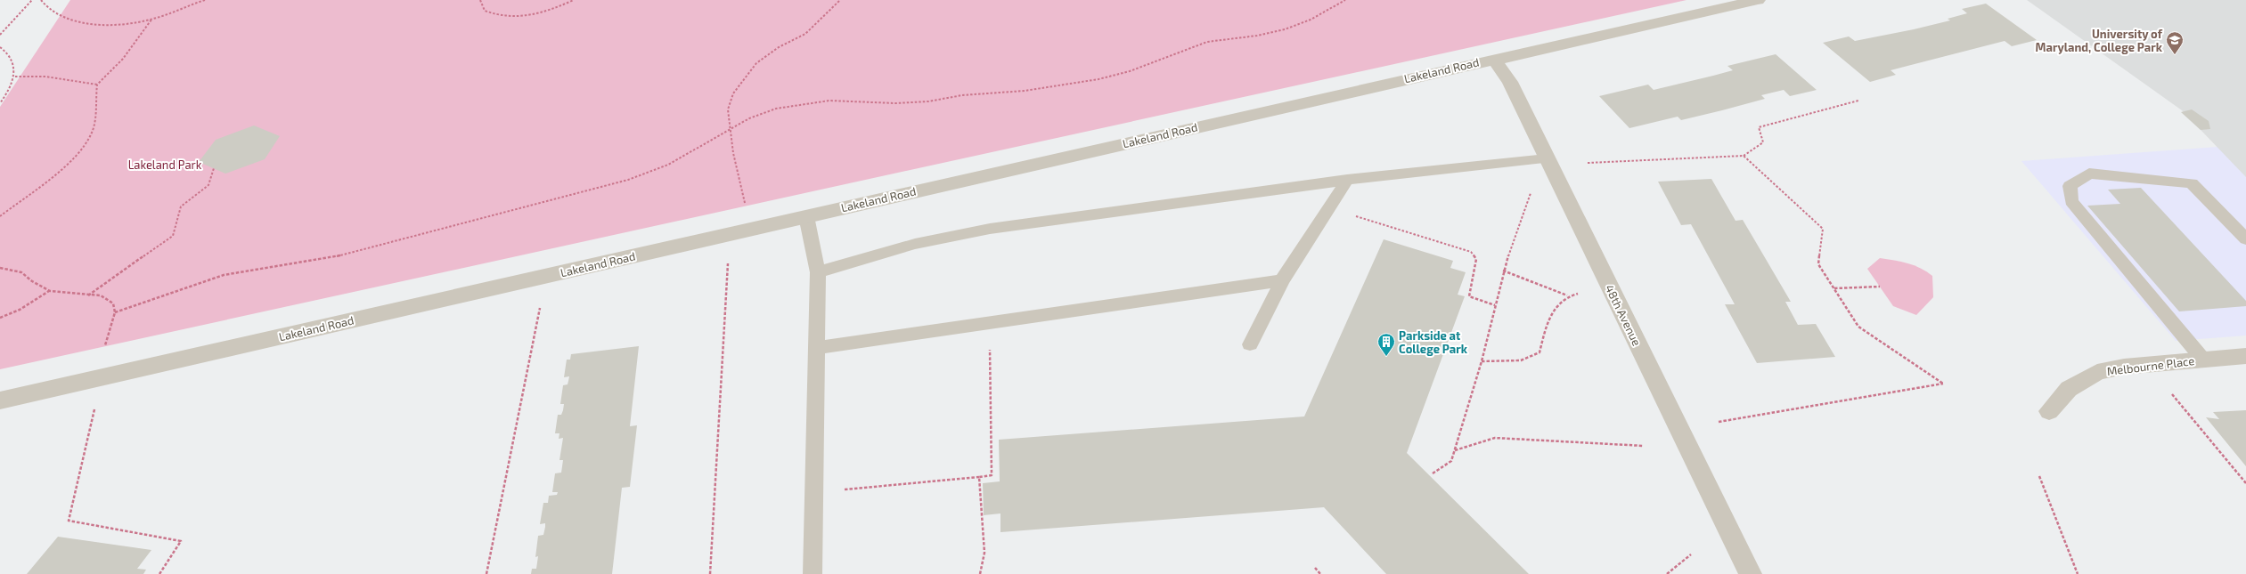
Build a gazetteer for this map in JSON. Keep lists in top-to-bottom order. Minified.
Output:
{"streets":{"street":["Lakeland Road","48th Avenue","Melbourne Place"]},"crossings":[["Lakeland Road","48th Avenue"]],"parks":["Lakeland Park"],"places":{"school or university":["University of Maryland, College Park"],"building":["Parkside at College Park"]}}
